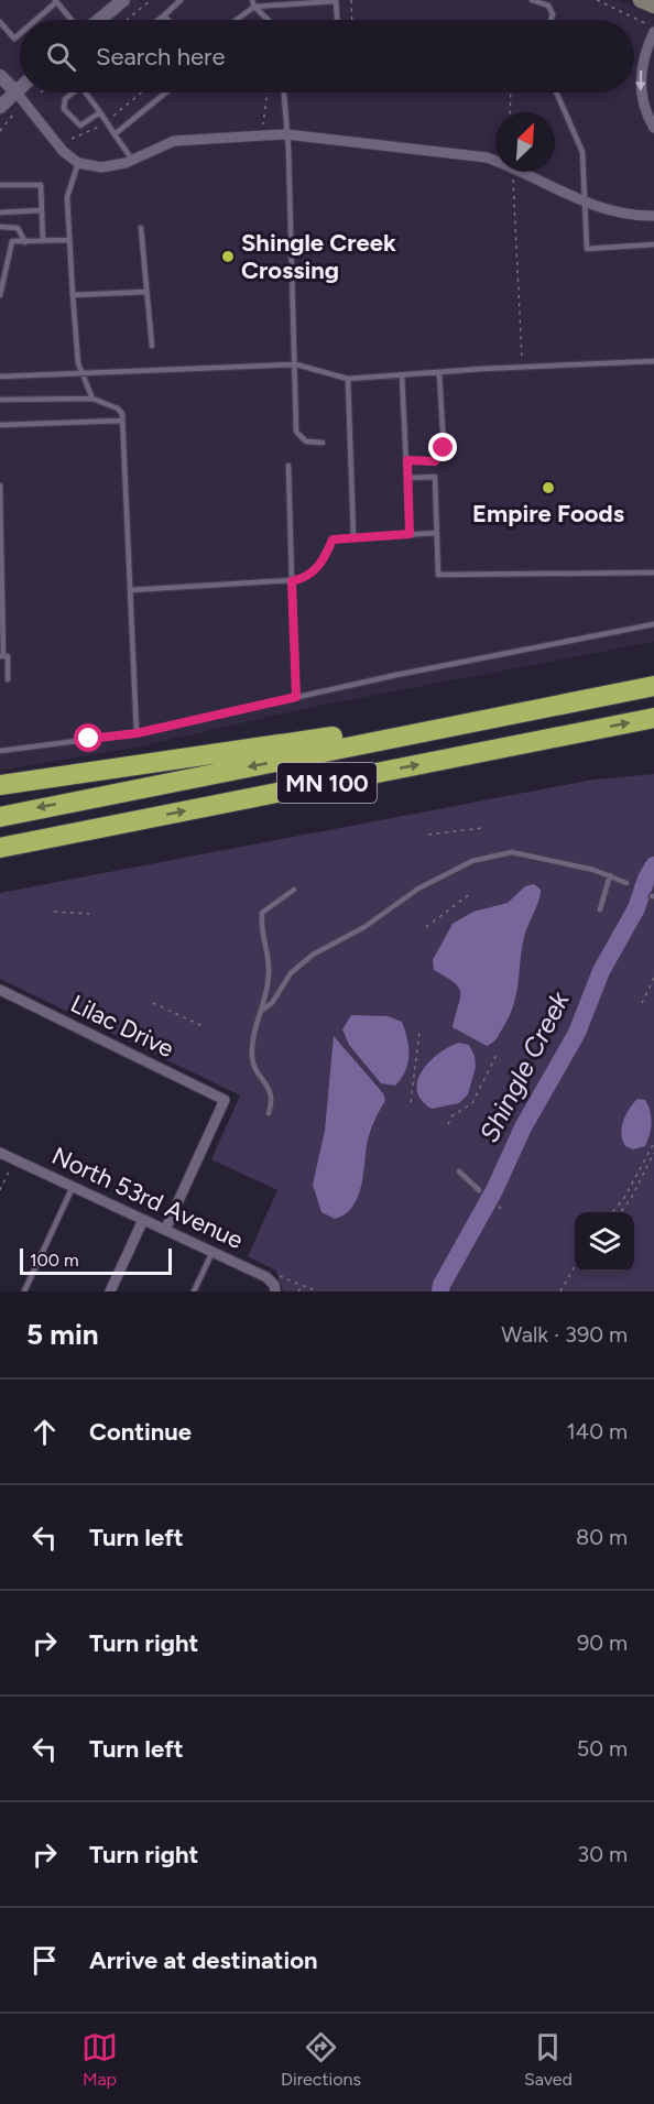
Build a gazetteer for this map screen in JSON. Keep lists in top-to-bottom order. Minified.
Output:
{"streets":{"highway":["MN 100"],"street":["Lilac Drive","North 53rd Avenue"]},"crossings":[["Lilac Drive","North 53rd Avenue"]],"water":["Shingle Creek"],"places":["Shingle Creek Crossing","Empire Foods"],"scale_bar":"100 m","north":"top right","page":{"search":"Search here","scale":"100 m","heading":["5 min","Walk · 390 m"],"list":[["Continue","140 m"],["Turn left","80 m"],["Turn right","90 m"],["Turn left","50 m"],["Turn right","30 m"],"Arrive at destination"],"nav":["Map","Directions","Saved"]}}
